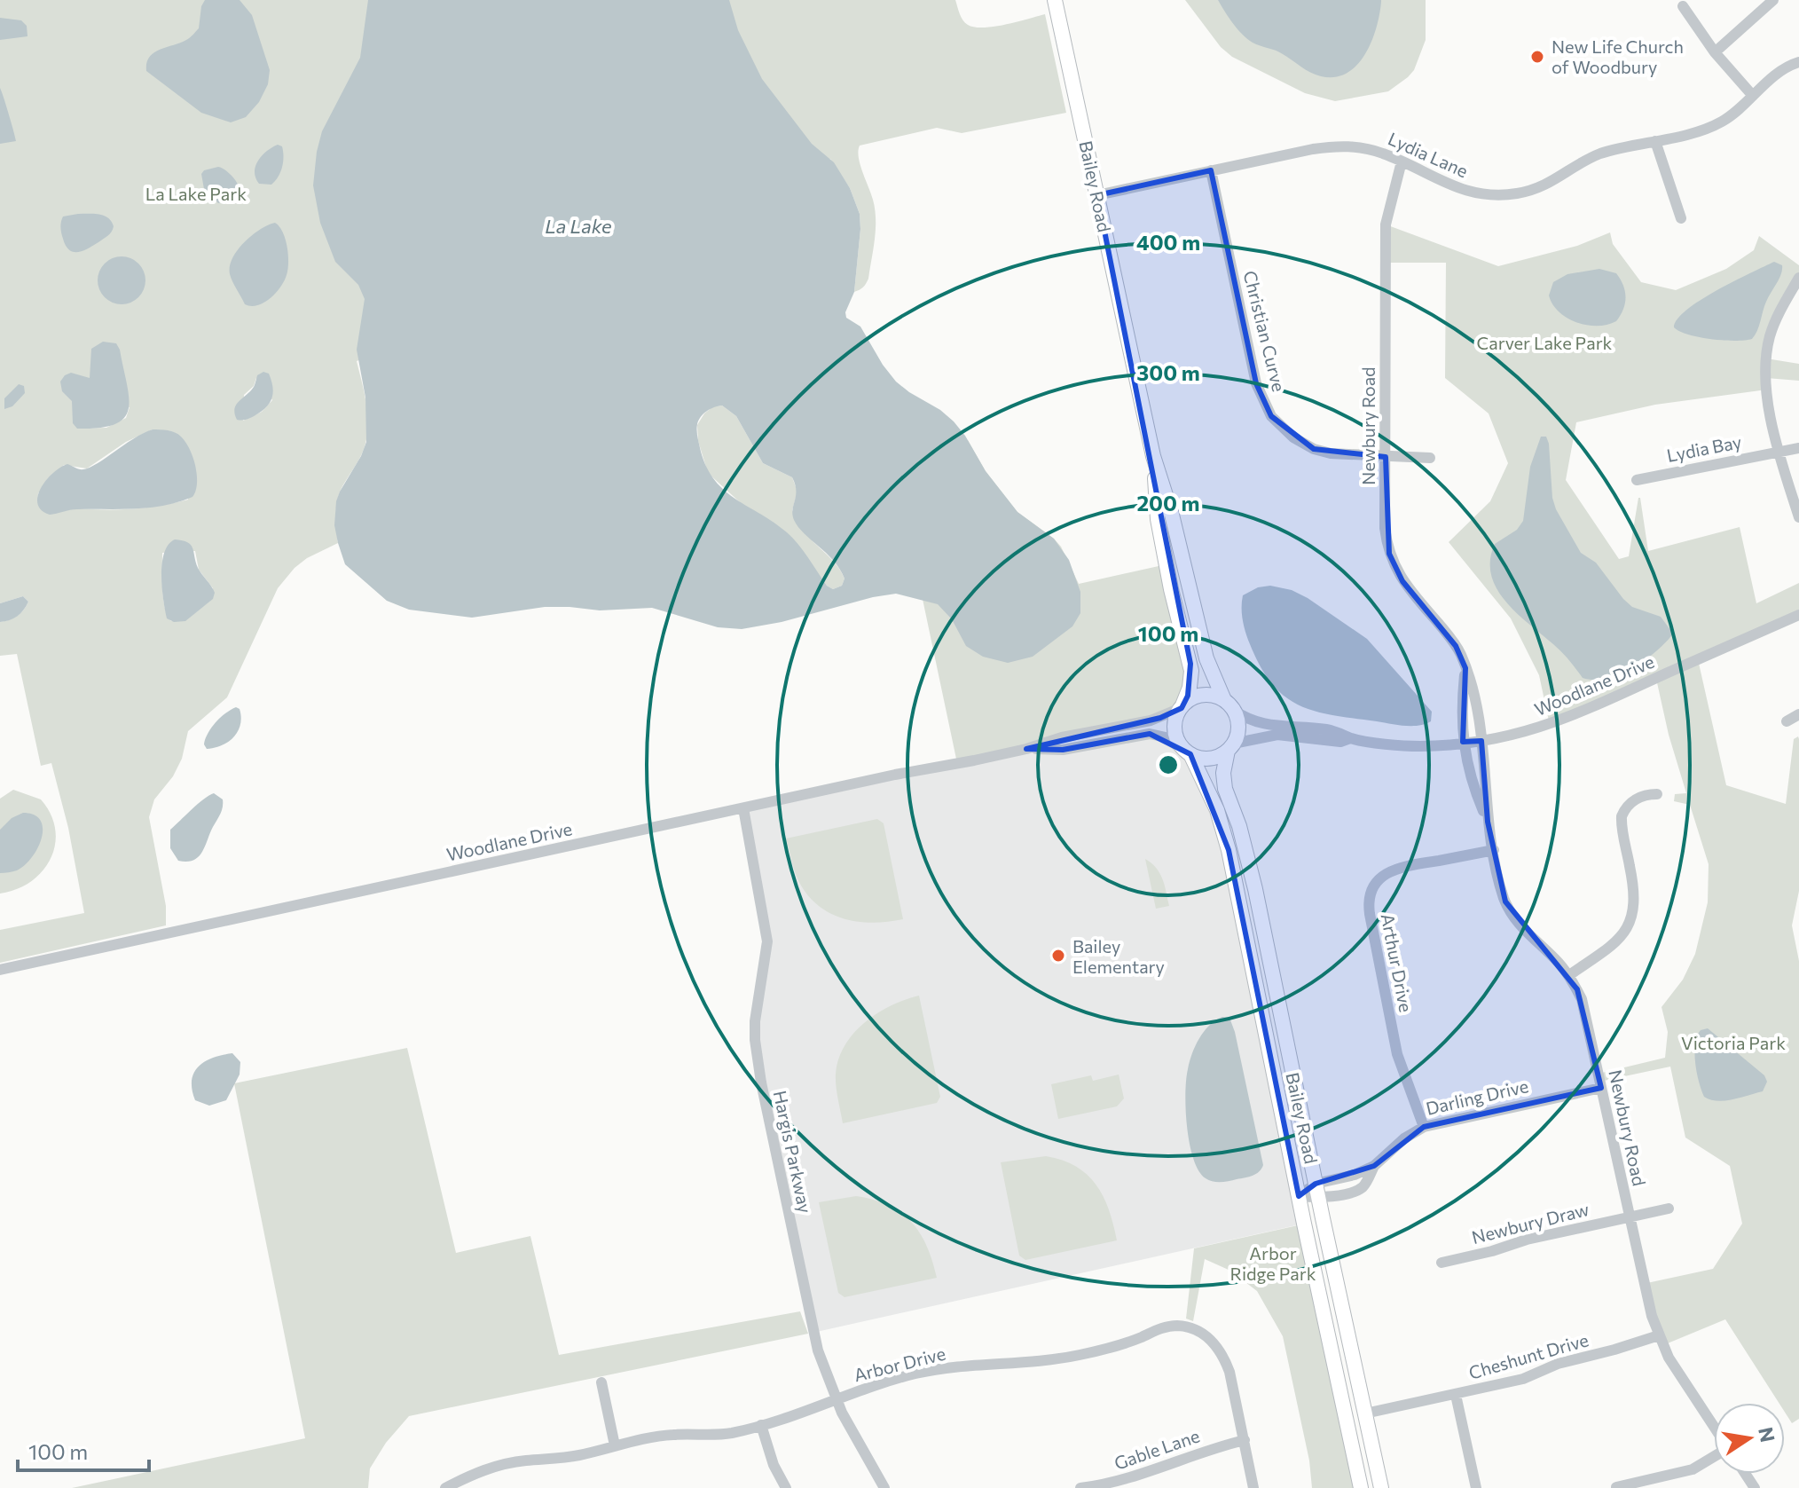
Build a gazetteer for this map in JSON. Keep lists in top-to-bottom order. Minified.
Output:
{"streets":{"main road":["Bailey Road"],"street":["Lydia Lane","Christian Curve","Newbury Road","Lydia Bay","Woodlane Drive","Arthur Drive","Darling Drive","Hargis Parkway","Newbury Draw","Cheshunt Drive","Arbor Drive","Gable Lane"]},"crossings":[["Lydia Lane","Bailey Road"],["Lydia Lane","Christian Curve"],["Lydia Lane","Newbury Road"],["Bailey Road","Woodlane Drive"],["Bailey Road","Darling Drive"],["Bailey Road","Cheshunt Drive"],["Christian Curve","Newbury Road"],["Newbury Road","Woodlane Drive"],["Newbury Road","Arthur Drive"],["Newbury Road","Darling Drive"],["Newbury Road","Newbury Draw"],["Newbury Road","Cheshunt Drive"],["Woodlane Drive","Hargis Parkway"],["Arthur Drive","Darling Drive"],["Hargis Parkway","Arbor Drive"],["Arbor Drive","Gable Lane"]],"water":["La Lake"],"parks":["La Lake Park","Carver Lake Park","Victoria Park","Arbor Ridge Park"],"places":["New Life Church of Woodbury","Bailey Elementary"],"scale_bar":"100 m","north":"right","rings":["400 m","300 m","200 m","100 m"]}
